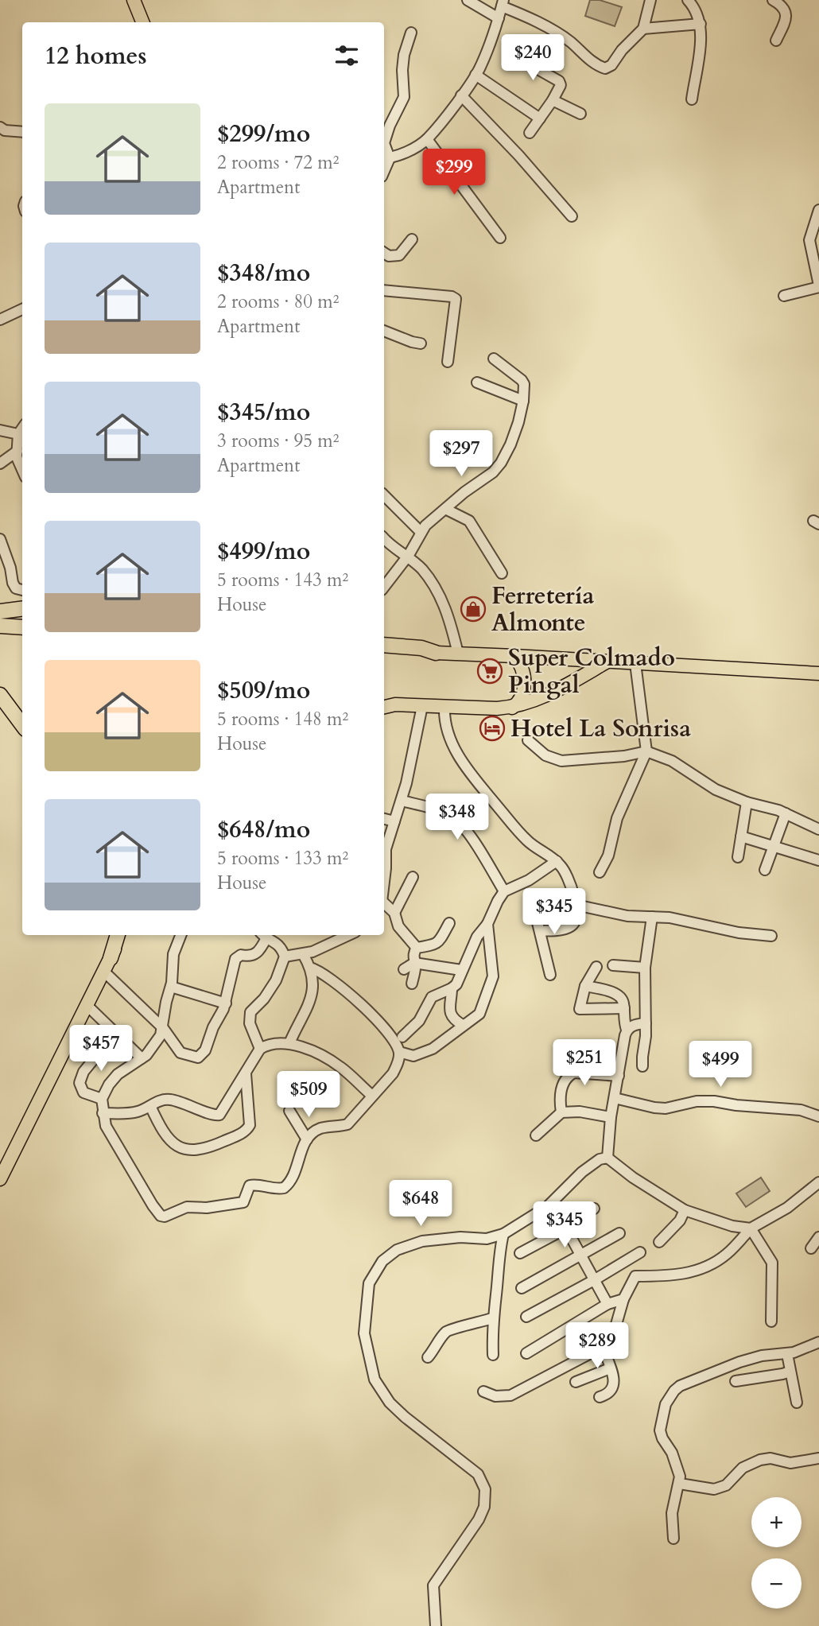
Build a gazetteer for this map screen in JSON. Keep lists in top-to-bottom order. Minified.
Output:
{"places":{"shop":["Ferretería Almonte"],"supermarket":["Super Colmado Pingal"],"hotel":["Hotel La Sonrisa"]},"page":{"heading":"12 homes","price":["$240","$299","$297","$348","$345","$457","$251","$499","$509","$648","$345","$289"],"list":[{"name":"$299/mo","note":"2 rooms · 72 m² · Apartment"},{"name":"$348/mo","note":"2 rooms · 80 m² · Apartment"},{"name":"$345/mo","note":"3 rooms · 95 m² · Apartment"},{"name":"$499/mo","note":"5 rooms · 143 m² · House"},{"name":"$509/mo","note":"5 rooms · 148 m² · House"},{"name":"$648/mo","note":"5 rooms · 133 m² · House"}],"map_buttons":["+","−"]}}
